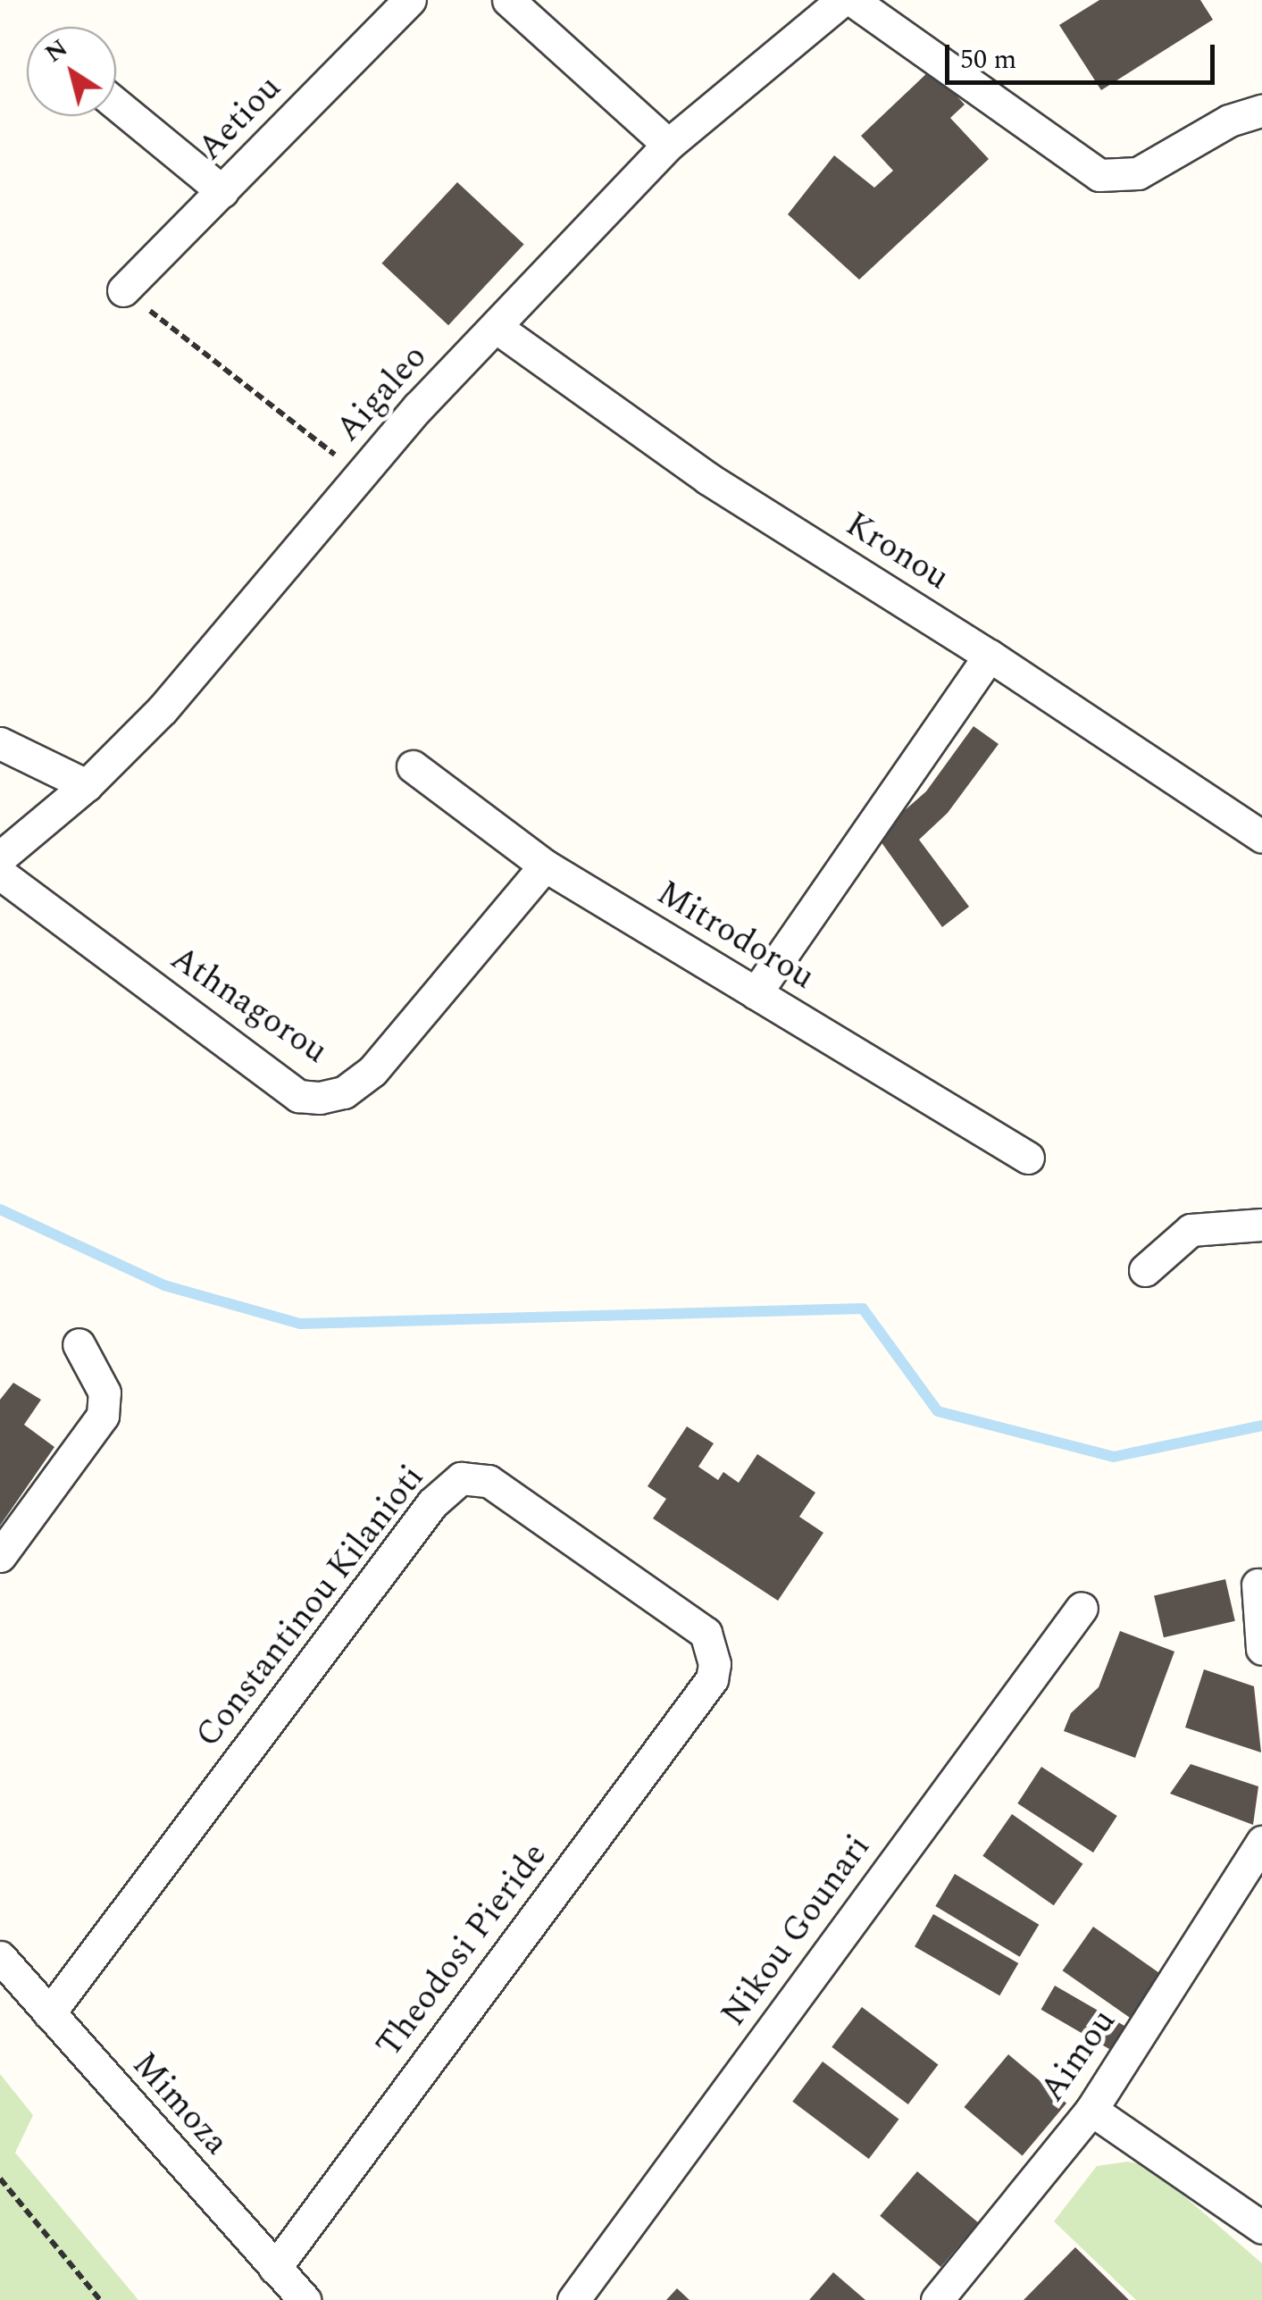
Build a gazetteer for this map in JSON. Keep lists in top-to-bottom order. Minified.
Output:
{"streets":{"street":["Aetiou","Aigaleo","Kronou","Mitrodorou","Athnagorou","Constantinou Kilanioti","Nikou Gounari","Theodosi Pieride","Aimou","Mimoza"]},"crossings":[["Aigaleo","Kronou"],["Mitrodorou","Athnagorou"],["Constantinou Kilanioti","Theodosi Pieride"],["Constantinou Kilanioti","Mimoza"],["Theodosi Pieride","Mimoza"]],"scale_bar":"50 m","north":"top left"}
